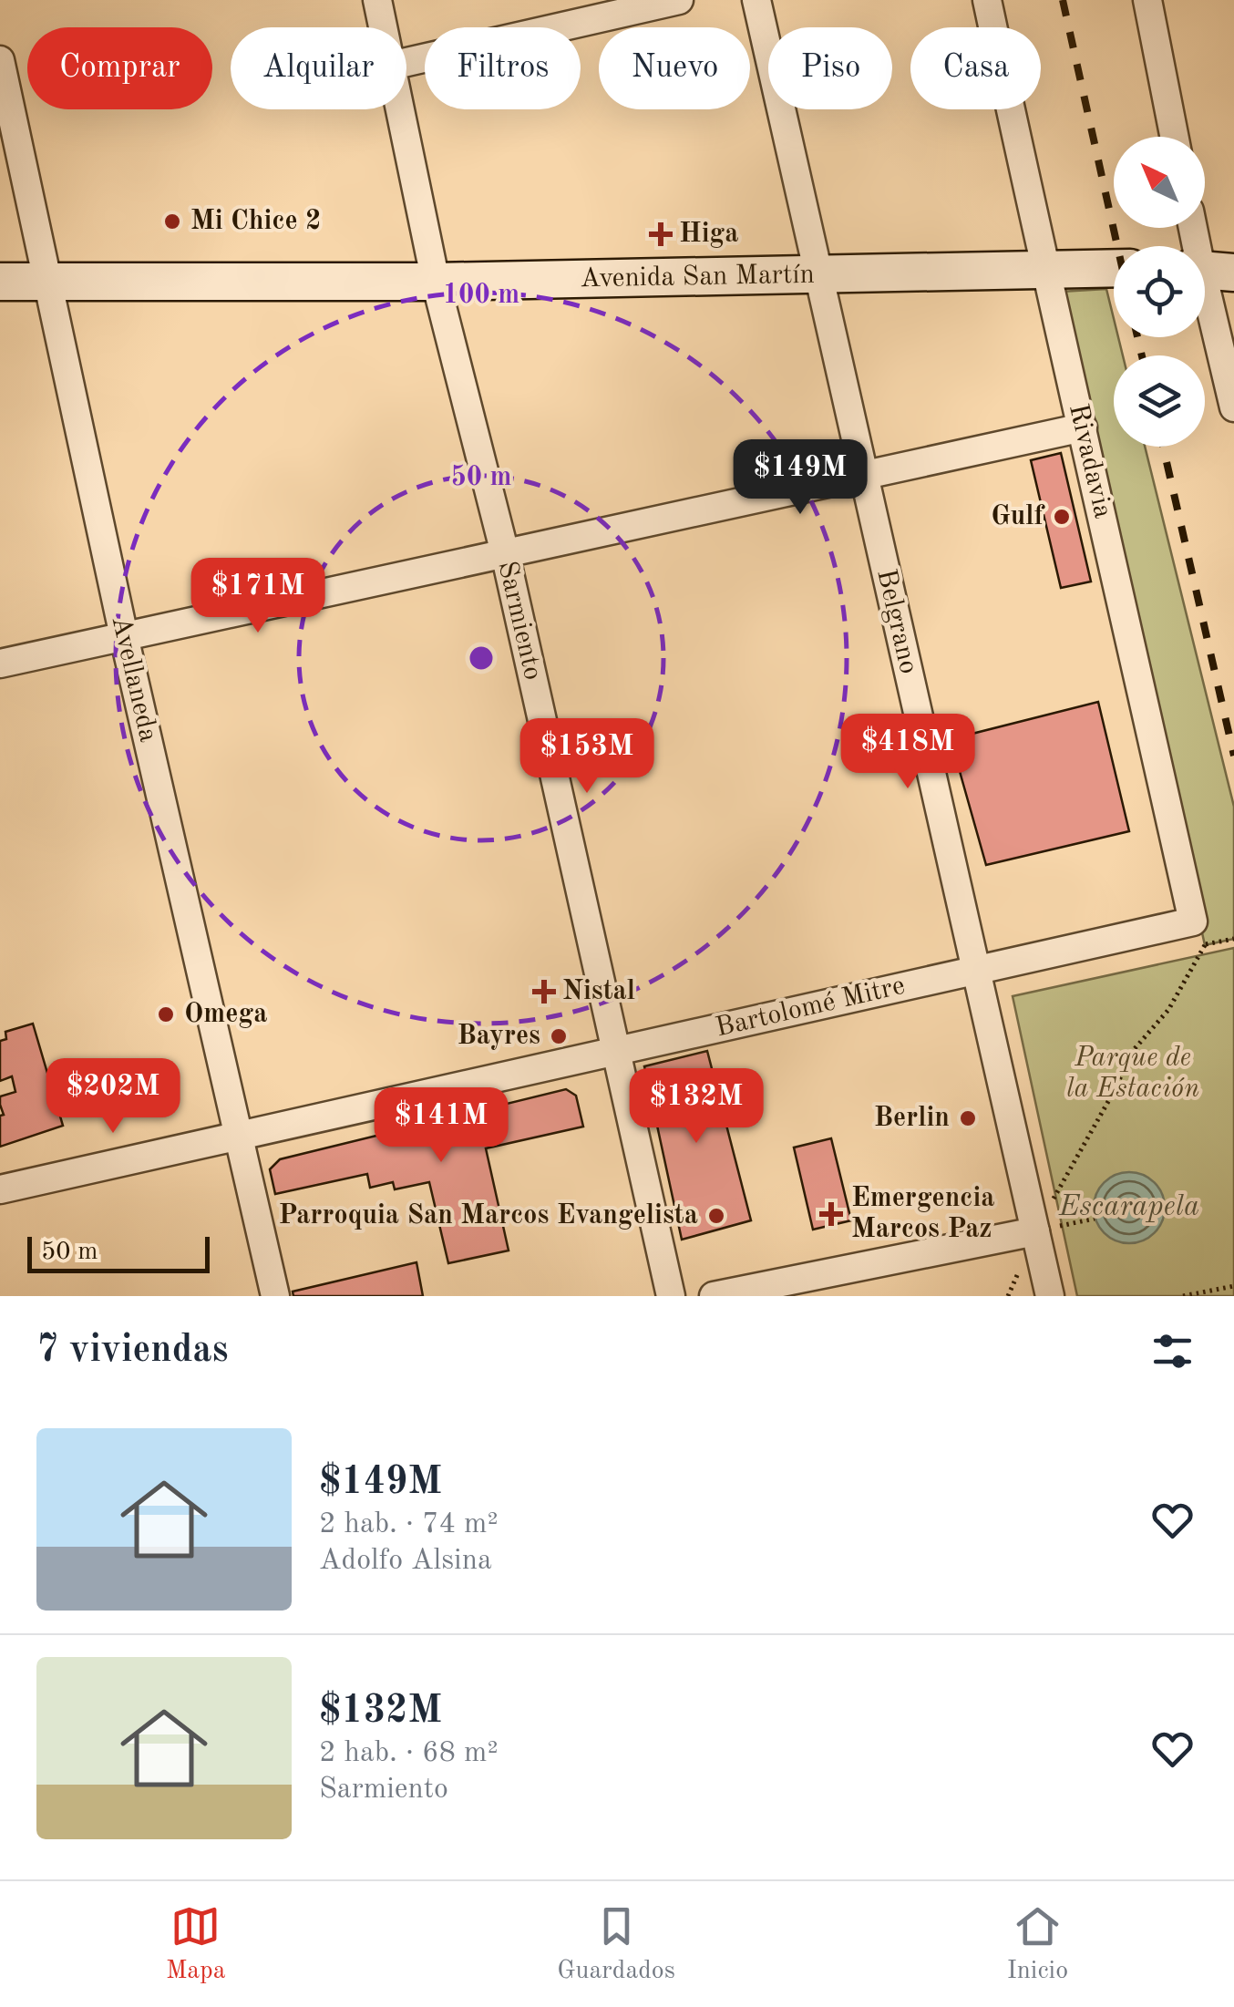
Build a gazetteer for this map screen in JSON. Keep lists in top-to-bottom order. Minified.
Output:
{"streets":{"main road":["Avenida San Martín"],"street":["Rivadavia","Sarmiento","Belgrano","Avellaneda","Bartolomé Mitre"]},"crossings":[["Avenida San Martín","Rivadavia"],["Avenida San Martín","Sarmiento"],["Avenida San Martín","Belgrano"],["Avenida San Martín","Avellaneda"],["Rivadavia","Bartolomé Mitre"],["Sarmiento","Bartolomé Mitre"],["Belgrano","Bartolomé Mitre"],["Avellaneda","Bartolomé Mitre"]],"water":["Escarapela"],"parks":["Parque de la Estación"],"places":{"other":["Mi Chice 2","Gulf","Omega","Bayres","Berlin","Parroquia San Marcos Evangelista"],"health":["Higa","Nistal","Emergencia Marcos Paz"]},"scale_bar":"50 m","north":"top left","page":{"chip":["Comprar","Alquilar","Filtros","Nuevo","Piso","Casa"],"price":["$149M","$171M","$418M","$153M","$202M","$132M","$141M"],"scale":"50 m","heading":"7 viviendas","list":[{"name":"$149M","note":"2 hab. · 74 m² · Adolfo Alsina"},{"name":"$132M","note":"2 hab. · 68 m² · Sarmiento"}],"tabs":["Mapa","Guardados","Inicio"]},"rings":["100 m","50 m"]}
